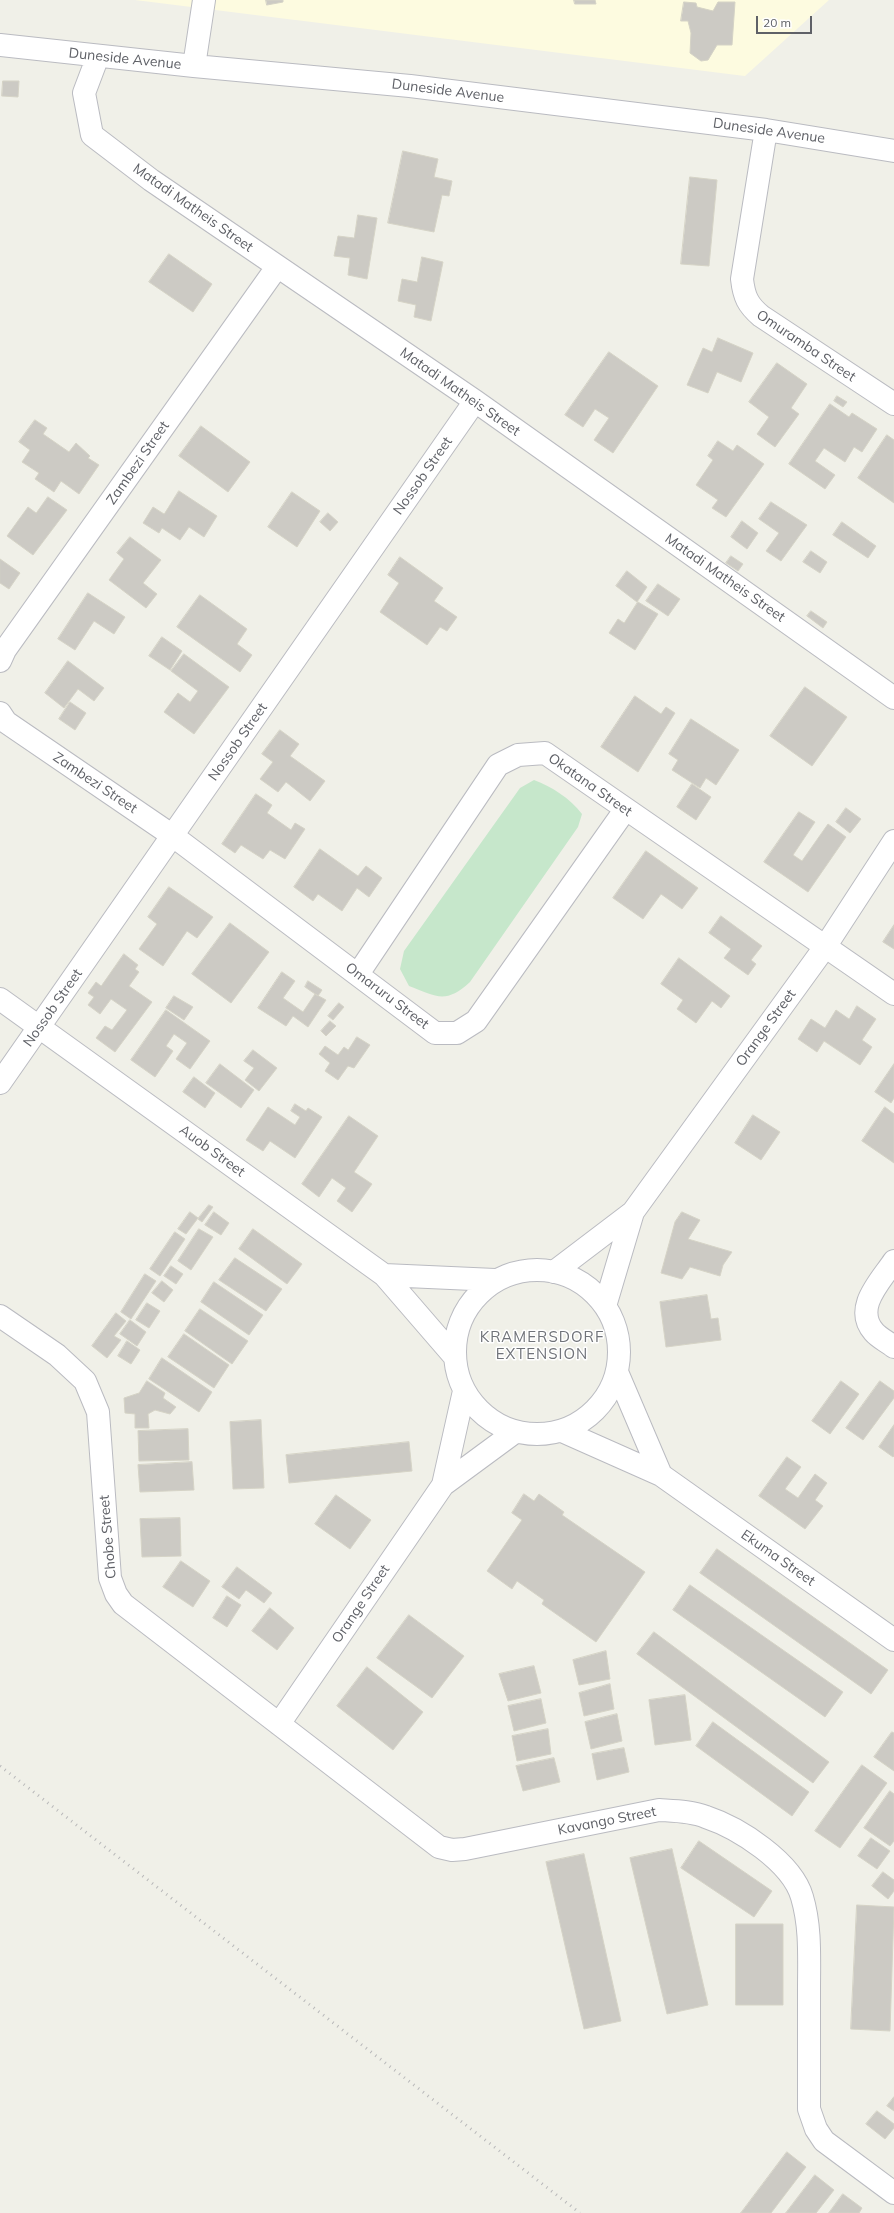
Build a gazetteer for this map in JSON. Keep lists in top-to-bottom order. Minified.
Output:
{"streets":{"street":["Duneside Avenue","Matadi Matheis Street","Omuramba Street","Zambezi Street","Nossob Street","Okatana Street","Omaruru Street","Orange Street","Auob Street","Chobe Street","Ekuma Street","Kavango Street"]},"crossings":[["Duneside Avenue","Matadi Matheis Street"],["Duneside Avenue","Omuramba Street"],["Matadi Matheis Street","Zambezi Street"],["Matadi Matheis Street","Nossob Street"],["Zambezi Street","Nossob Street"],["Zambezi Street","Omaruru Street"],["Nossob Street","Omaruru Street"],["Nossob Street","Auob Street"],["Okatana Street","Omaruru Street"],["Okatana Street","Orange Street"],["Orange Street","Chobe Street"],["Orange Street","Kavango Street"],["Chobe Street","Kavango Street"]],"districts":["KRAMERSDORF EXTENSION"],"scale_bar":"20 m"}
